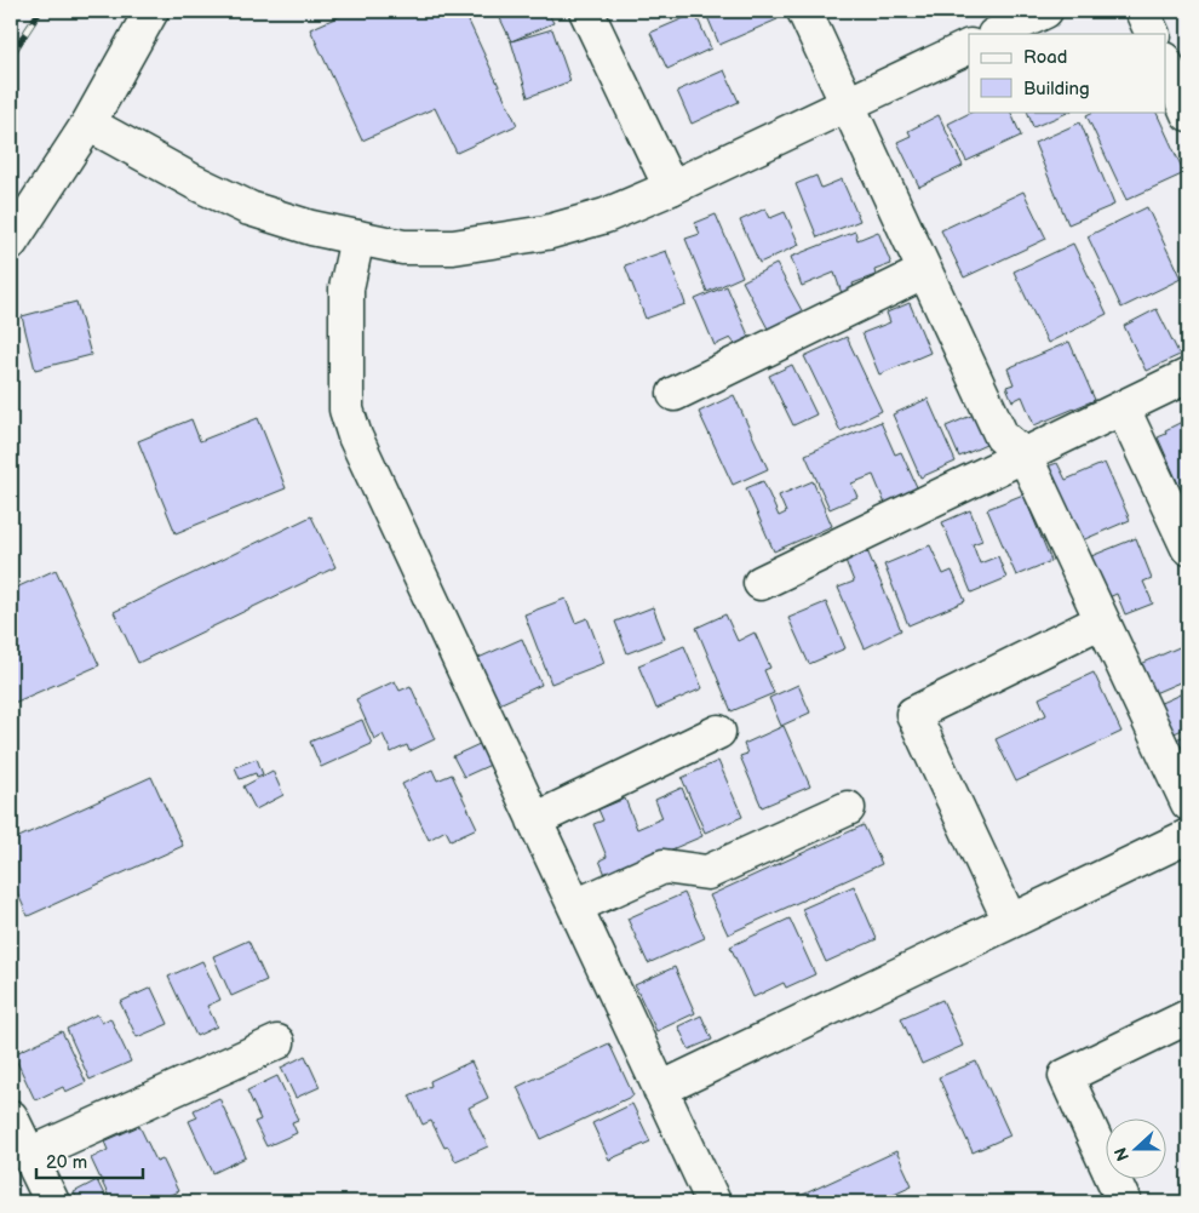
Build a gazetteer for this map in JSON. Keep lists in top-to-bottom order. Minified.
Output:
{"legend":["Road","Building"],"scale_bar":"20 m","north":"left"}
